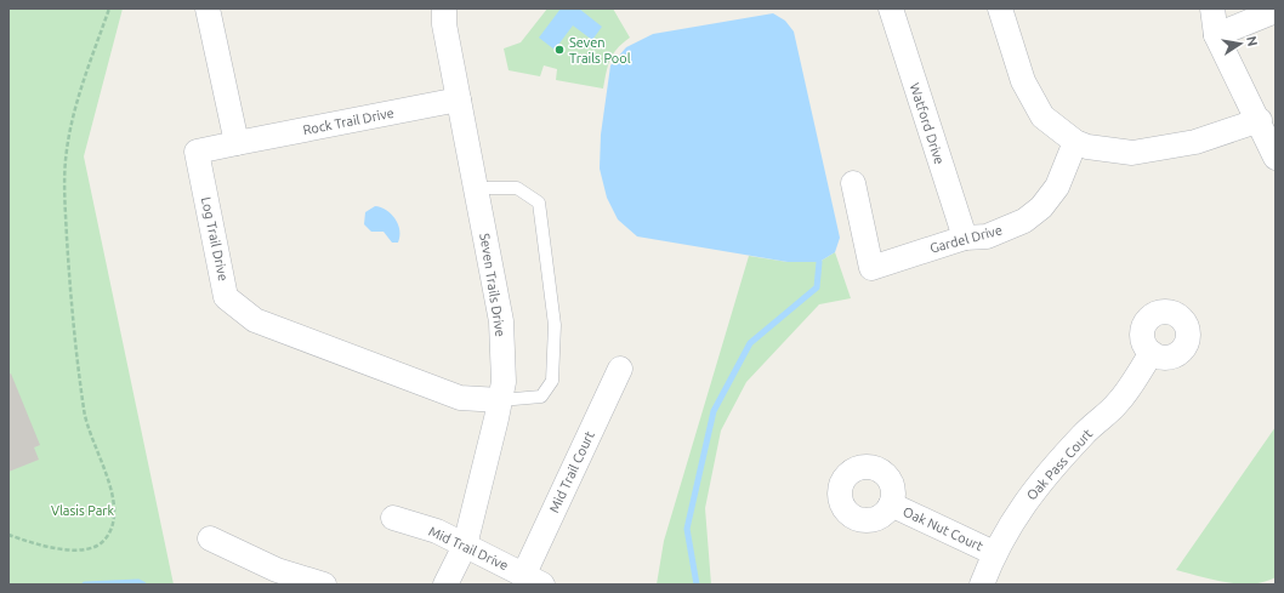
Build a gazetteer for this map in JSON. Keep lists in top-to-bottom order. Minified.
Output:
{"streets":{"street":["Rock Trail Drive","Watford Drive","Log Trail Drive","Gardel Drive","Seven Trails Drive","Oak Pass Court","Mid Trail Court","Oak Nut Court","Mid Trail Drive"]},"crossings":[["Rock Trail Drive","Log Trail Drive"],["Rock Trail Drive","Seven Trails Drive"],["Watford Drive","Gardel Drive"],["Log Trail Drive","Seven Trails Drive"],["Seven Trails Drive","Mid Trail Drive"],["Oak Pass Court","Oak Nut Court"],["Mid Trail Court","Mid Trail Drive"]],"parks":["Vlasis Park"],"places":["Seven Trails Pool"],"north":"right"}
